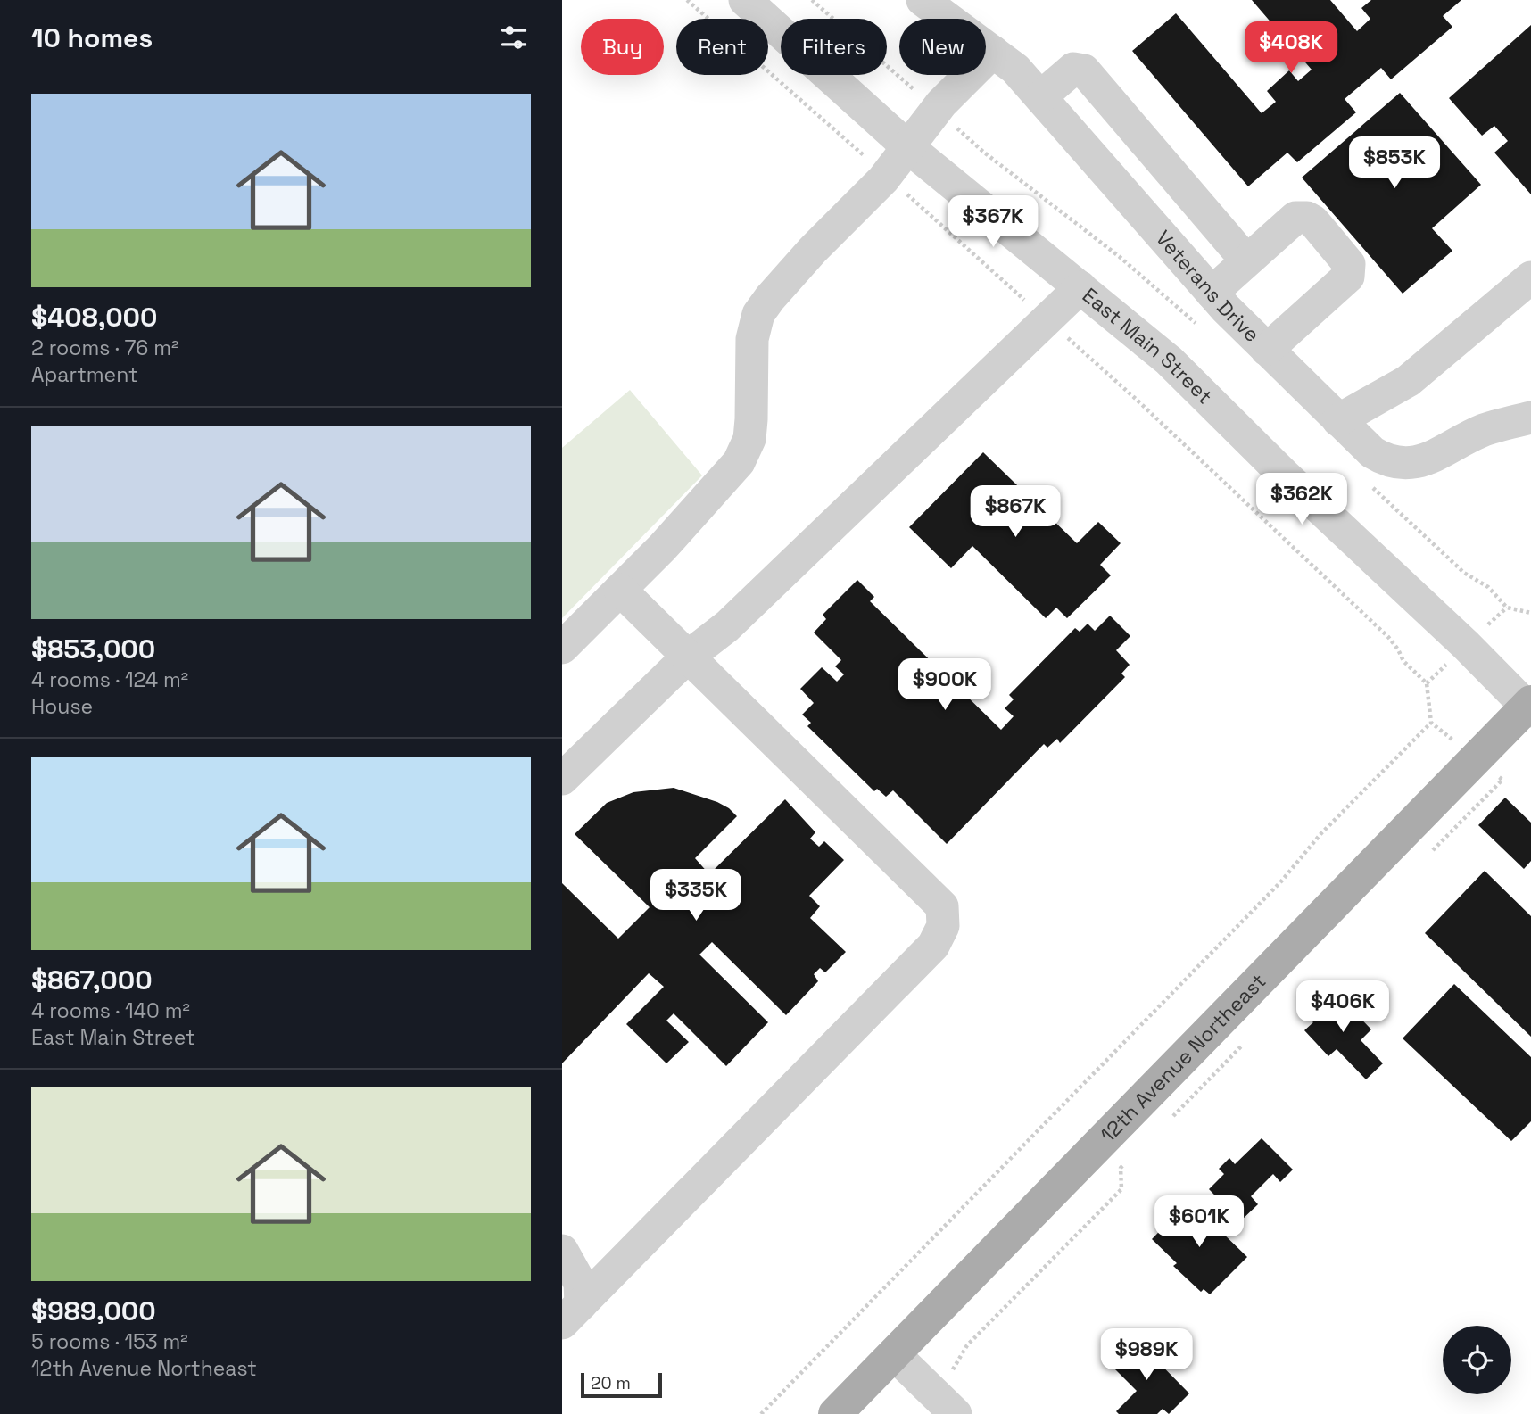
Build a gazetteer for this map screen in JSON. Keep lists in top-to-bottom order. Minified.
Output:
{"streets":{"main road":["12th Avenue Northeast"],"street":["Veterans Drive","East Main Street"]},"crossings":[["East Main Street","12th Avenue Northeast"]],"scale_bar":"20 m","page":{"heading":"10 homes","chip":["Buy","Rent","Filters","New"],"price":["$408K","$853K","$367K","$362K","$867K","$900K","$335K","$406K","$601K","$989K"],"list":[{"name":"$408,000","note":"2 rooms · 76 m² · Apartment"},{"name":"$853,000","note":"4 rooms · 124 m² · House"},{"name":"$867,000","note":"4 rooms · 140 m² · East Main Street"},{"name":"$989,000","note":"5 rooms · 153 m² · 12th Avenue Northeast"}],"scale":"20 m"}}
